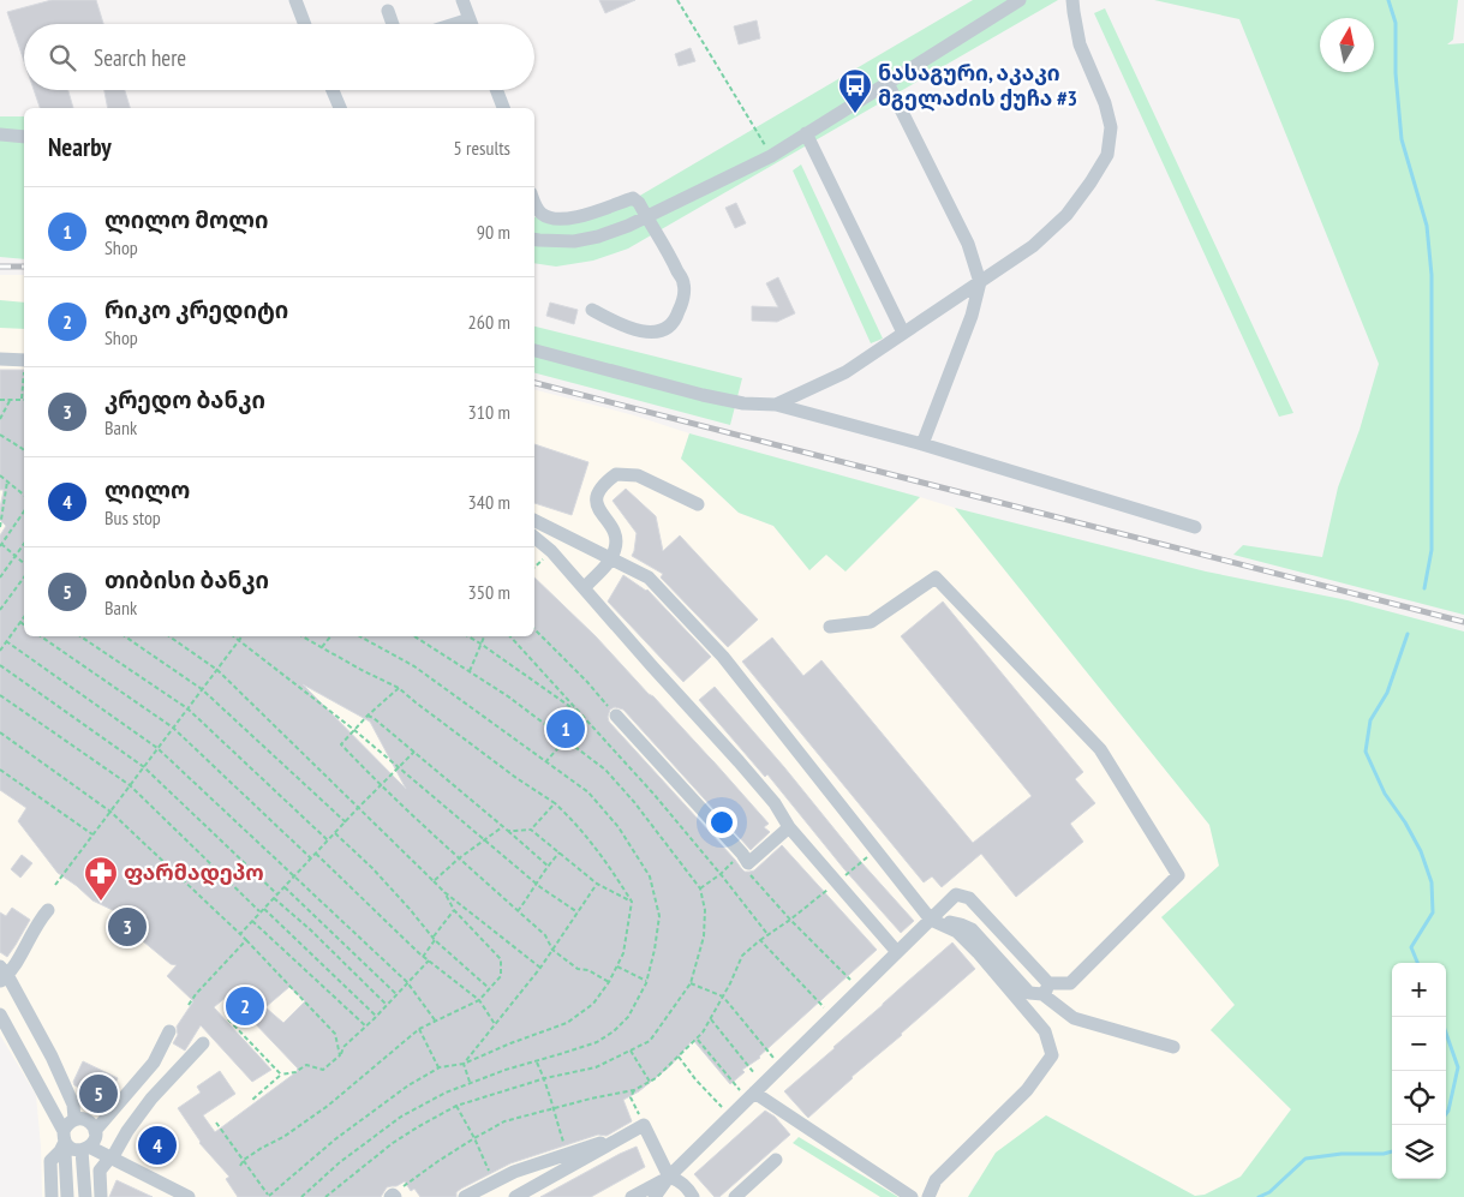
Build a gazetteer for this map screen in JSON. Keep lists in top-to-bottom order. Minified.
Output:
{"places":{"bus stop":["ნასაგური, აკაკი მგელაძის ქუჩა #3"],"pharmacy":["ფარმადეპო"]},"north":"top","page":{"search":"Search here","heading":["Nearby","5 results"],"list":[{"mark":"1","name":"ლილო მოლი","note":"Shop","value":"90 m"},{"mark":"2","name":"რიკო კრედიტი","note":"Shop","value":"260 m"},{"mark":"3","name":"კრედო ბანკი","note":"Bank","value":"310 m"},{"mark":"4","name":"ლილო","note":"Bus stop","value":"340 m"},{"mark":"5","name":"თიბისი ბანკი","note":"Bank","value":"350 m"}],"pins":["1","3","2","5","4"],"map_buttons":["+","−"]}}
